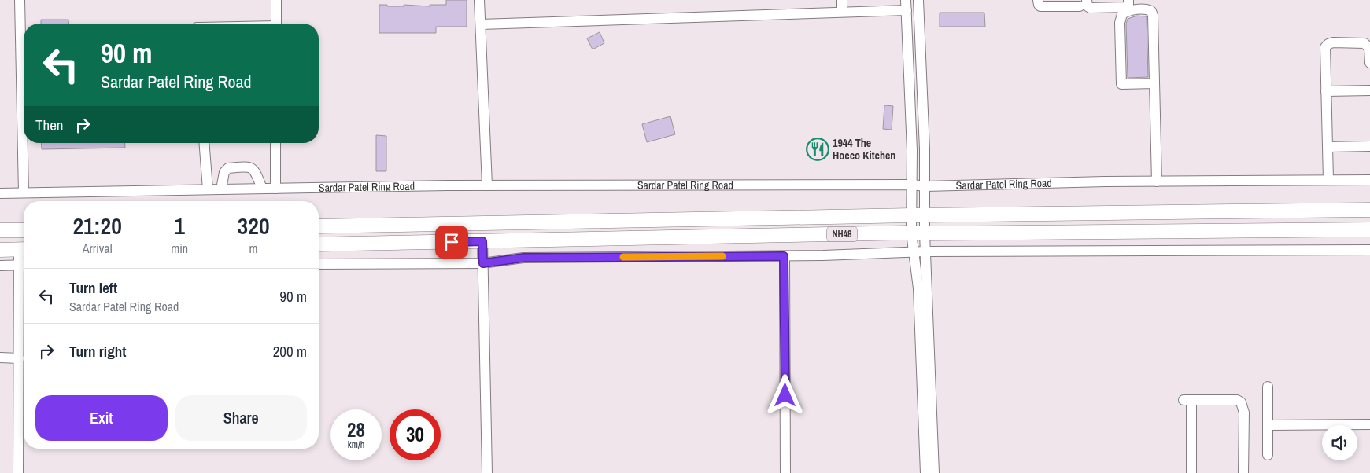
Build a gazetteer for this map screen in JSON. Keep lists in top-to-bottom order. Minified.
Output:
{"streets":{"highway":["NH48"],"street":["Sardar Patel Ring Road"]},"places":{"restaurant":["1944 The Hocco Kitchen"]},"page":{"turn":["90 m","Sardar Patel Ring Road"],"then":"Then","eta":["21:20","Arrival","1","min","320","m"],"list":[{"name":"Turn left","note":"Sardar Patel Ring Road","value":"90 m"},{"name":"Turn right","value":"200 m"}],"buttons":["Exit","Share"],"speed":"28 km/h","limit":"30"}}
